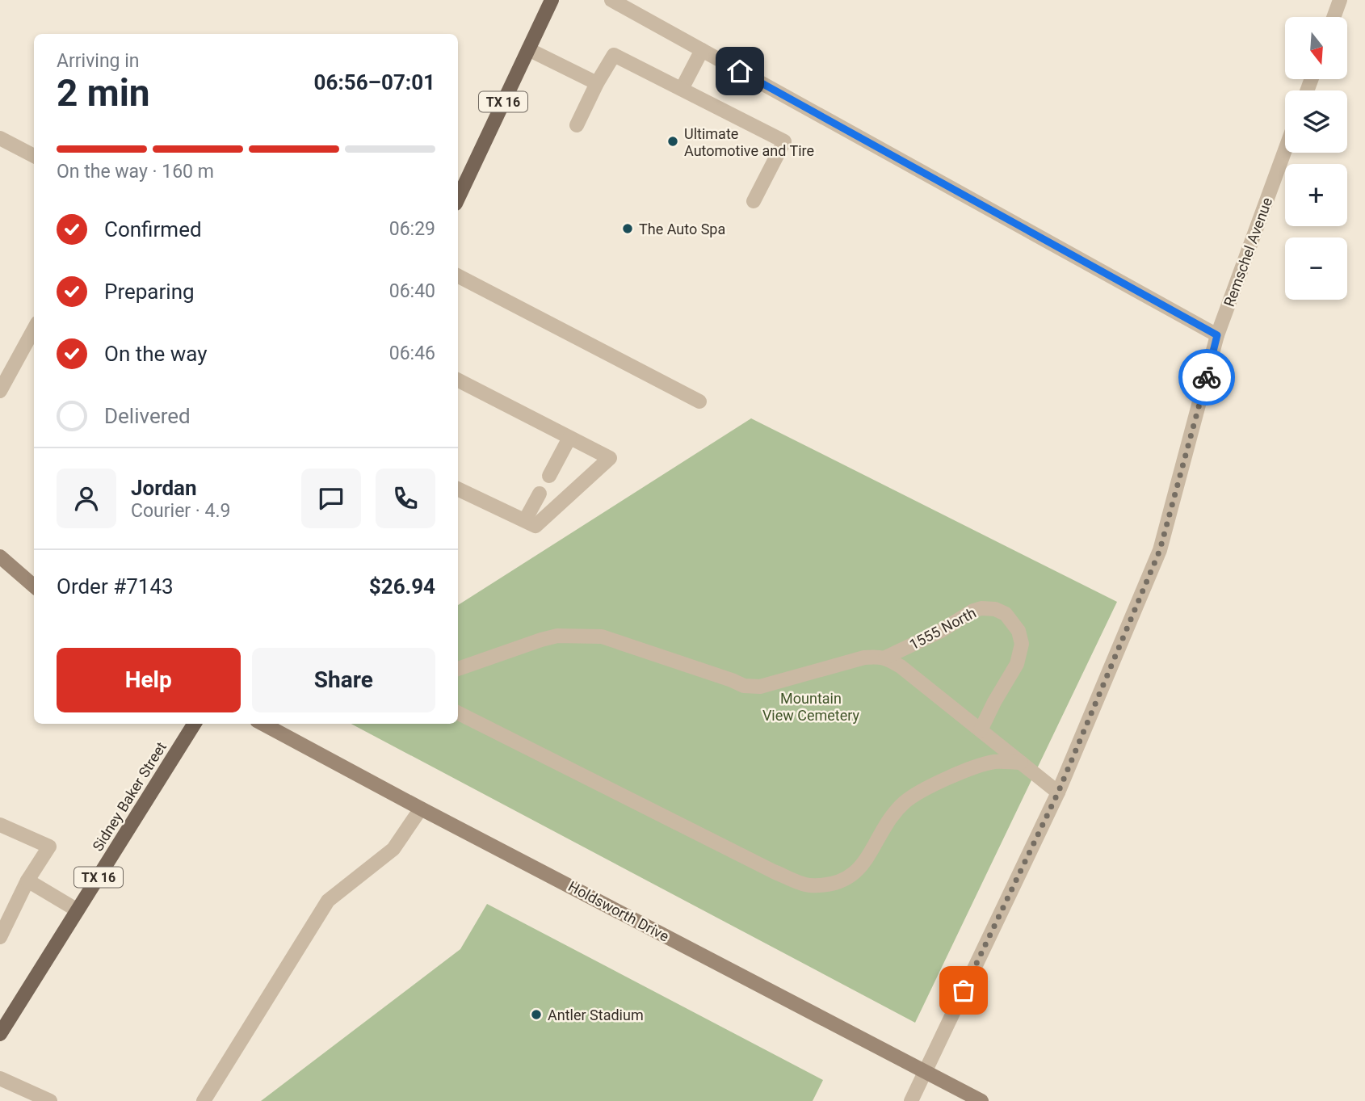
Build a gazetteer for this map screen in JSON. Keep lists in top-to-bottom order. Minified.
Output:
{"streets":{"main road":["TX 16","Sidney Baker Street","Holdsworth Drive"],"street":["Remschel Avenue","1555 North"]},"crossings":[["Remschel Avenue","Holdsworth Drive"]],"parks":["Mountain View Cemetery"],"places":["Ultimate Automotive and Tire","The Auto Spa","Antler Stadium"],"north":"bottom","page":{"map_buttons":["+","−"],"heading":["2 min","Arriving in","06:56–07:01"],"panel":["Jordan","Courier · 4.9","Order #7143","$26.94"],"bar":"On the way · 160 m","list":[["Confirmed","06:29"],["Preparing","06:40"],["On the way","06:46"],"Delivered"],"buttons":["Help","Share"]}}
